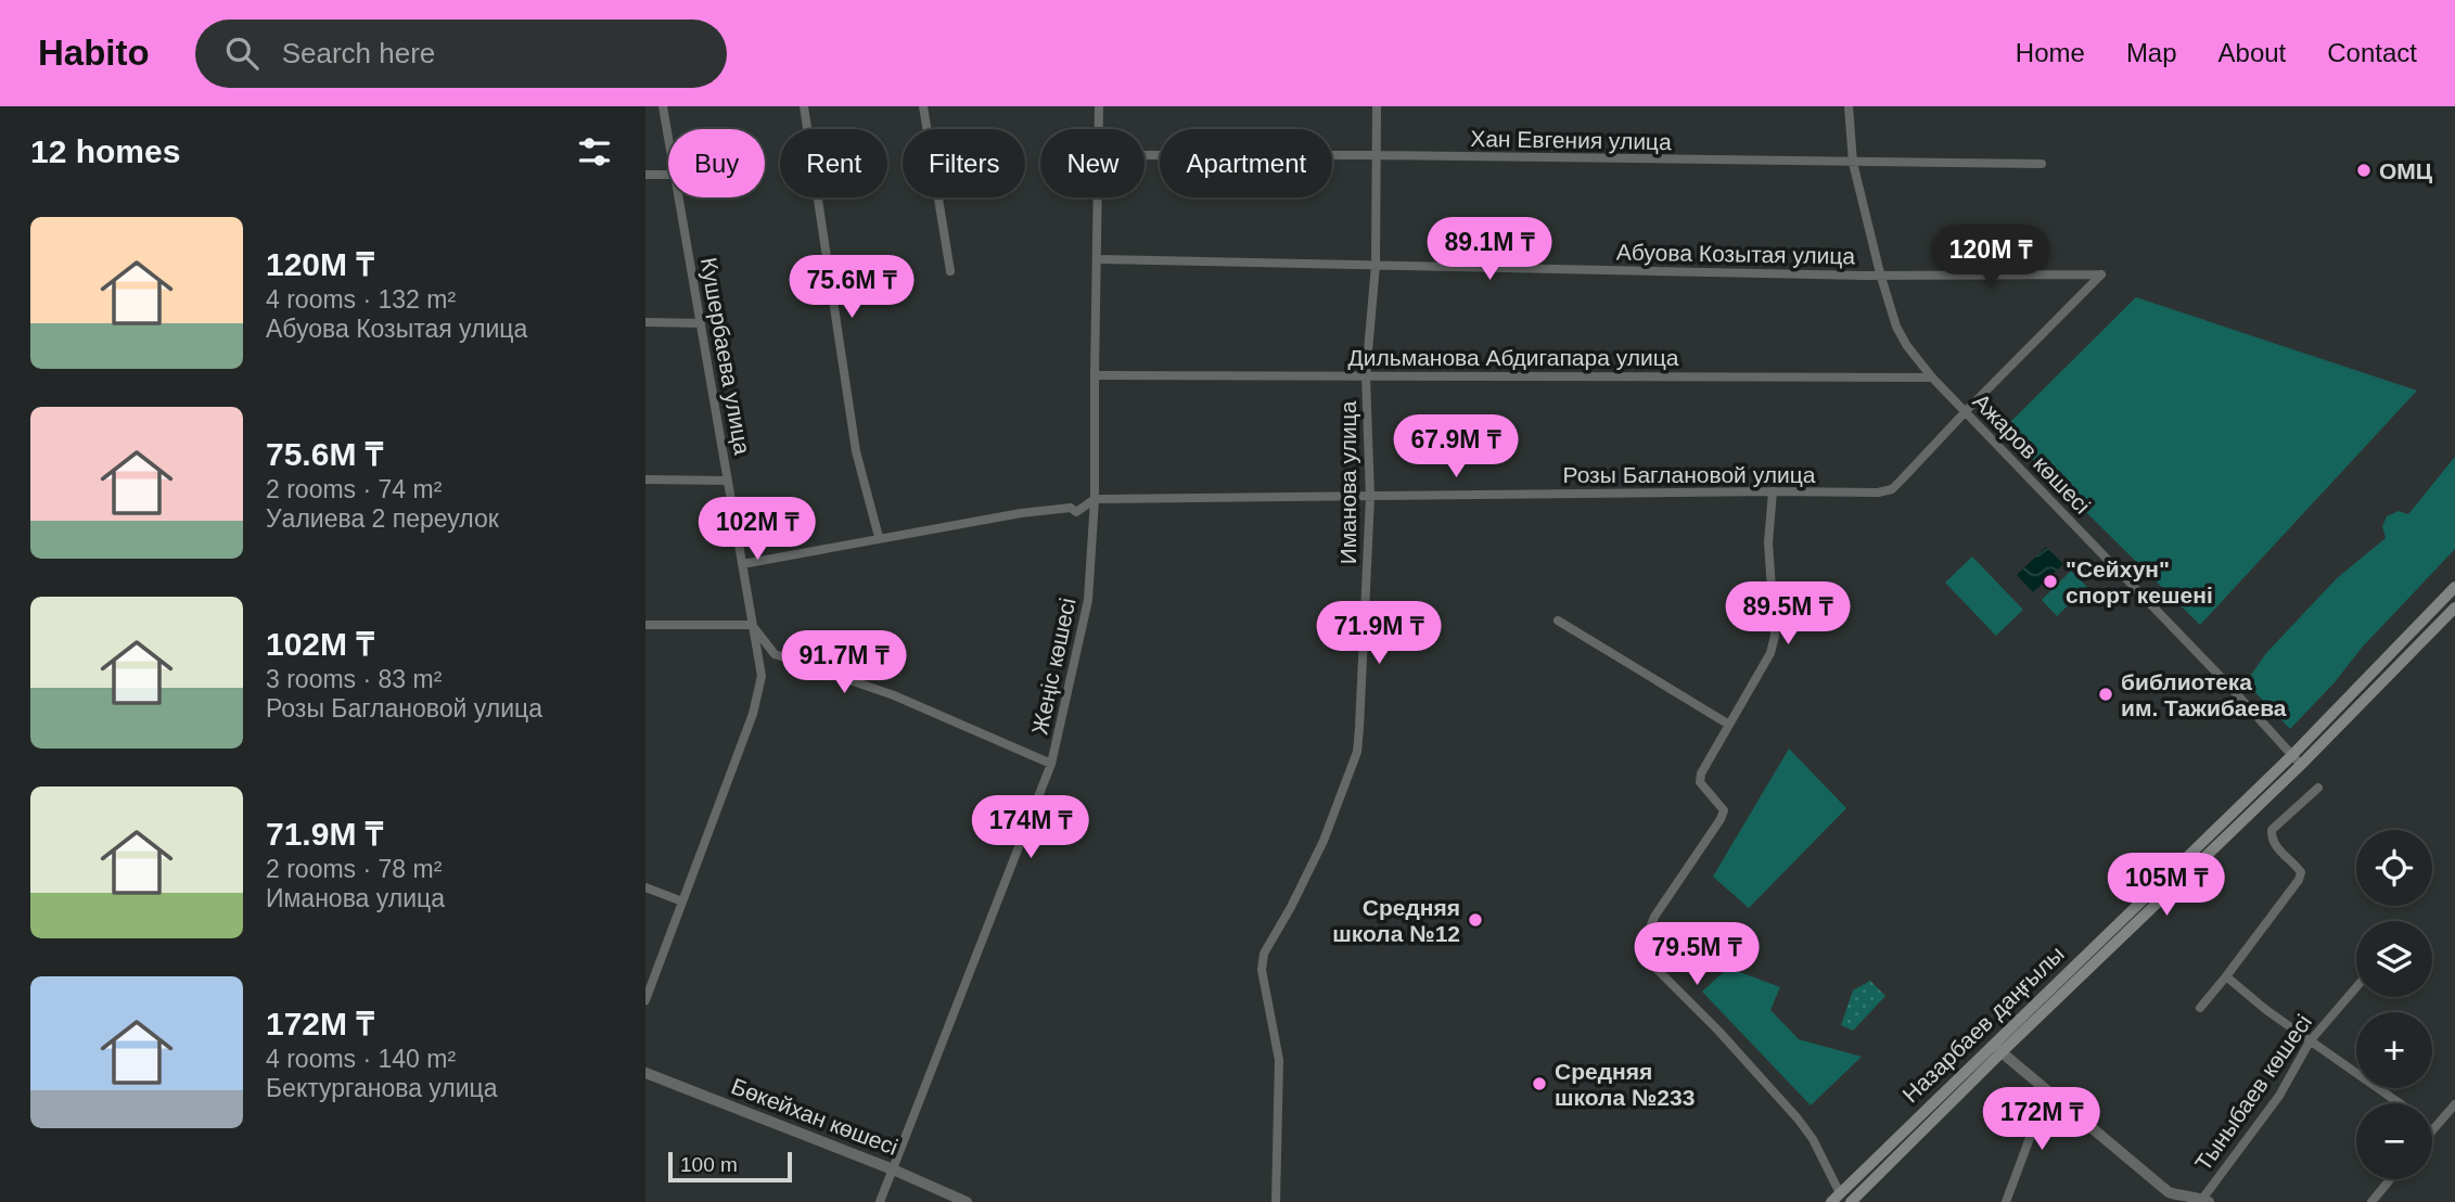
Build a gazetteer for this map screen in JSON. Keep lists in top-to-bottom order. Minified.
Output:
{"streets":{"main road":["Назарбаев даңғылы"],"street":["Хан Евгения улица","Абуова Козытая улица","Кушербаева улица","Дильманова Абдигапара улица","Ажаров көшесі","Розы Баглановой улица","Иманова улица","Жеңіс көшесі","Тыныбаев көшесі","Бөкейхан көшесі"]},"crossings":[["Хан Евгения улица","Ажаров көшесі"],["Хан Евгения улица","Иманова улица"],["Абуова Козытая улица","Ажаров көшесі"],["Абуова Козытая улица","Розы Баглановой улица"],["Абуова Козытая улица","Иманова улица"],["Абуова Козытая улица","Жеңіс көшесі"],["Кушербаева улица","Розы Баглановой улица"],["Дильманова Абдигапара улица","Ажаров көшесі"],["Дильманова Абдигапара улица","Иманова улица"],["Дильманова Абдигапара улица","Жеңіс көшесі"],["Ажаров көшесі","Розы Баглановой улица"],["Ажаров көшесі","Назарбаев даңғылы"],["Розы Баглановой улица","Иманова улица"],["Розы Баглановой улица","Жеңіс көшесі"],["Жеңіс көшесі","Бөкейхан көшесі"]],"places":["ОМЦ","\"Сейхун\" спорт кешені","библиотека им. Тажибаева","Средняя школа №12","Средняя школа №233"],"scale_bar":"100 m","page":{"header":"Habito","search":"Search here","nav":["Home","Map","About","Contact"],"heading":"12 homes","chip":["Buy","Rent","Filters","New","Apartment"],"list":[{"name":"120M ₸","note":"4 rooms · 132 m² · Абуова Козытая улица"},{"name":"75.6M ₸","note":"2 rooms · 74 m² · Уалиева 2 переулок"},{"name":"102M ₸","note":"3 rooms · 83 m² · Розы Баглановой улица"},{"name":"71.9M ₸","note":"2 rooms · 78 m² · Иманова улица"},{"name":"172M ₸","note":"4 rooms · 140 m² · Бектурганова улица"}],"price":["89.1M ₸","120M ₸","75.6M ₸","67.9M ₸","102M ₸","89.5M ₸","71.9M ₸","91.7M ₸","174M ₸","105M ₸","79.5M ₸","172M ₸"],"map_buttons":["+","−"],"scale":"100 m"}}
